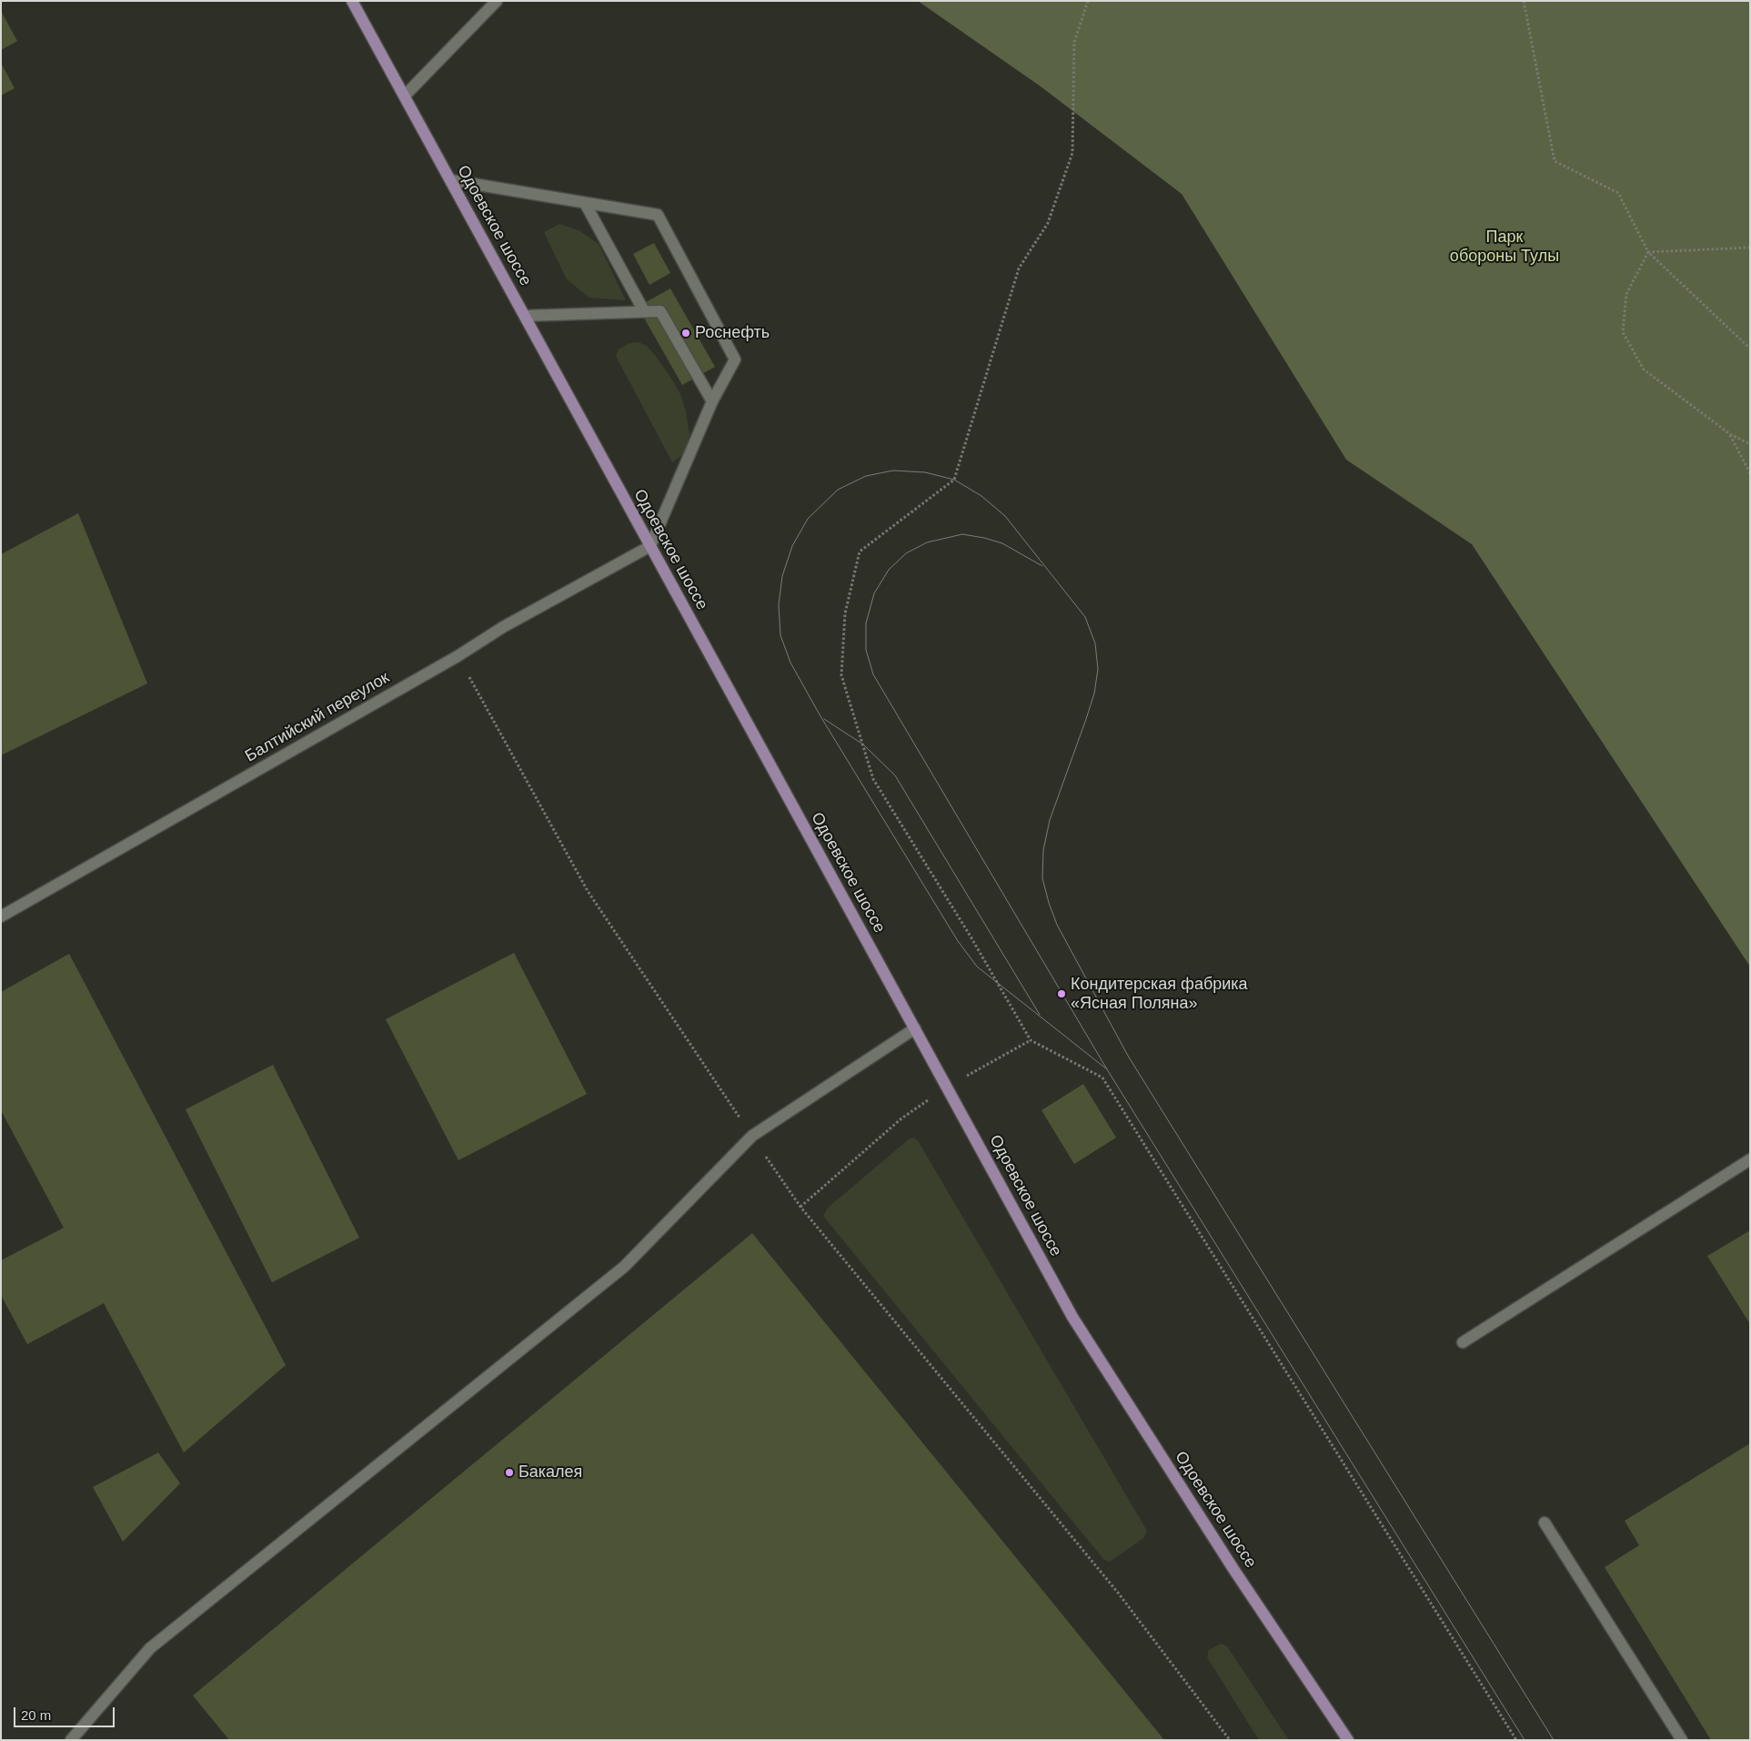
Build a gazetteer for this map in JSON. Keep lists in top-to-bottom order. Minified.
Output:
{"streets":{"main road":["Одоевское шоссе"],"street":["Балтийский переулок"]},"crossings":[["Одоевское шоссе","Балтийский переулок"]],"parks":["Парк обороны Тулы"],"places":["Роснефть","Кондитерская фабрика «Ясная Поляна»","Бакалея"],"scale_bar":"20 m"}
